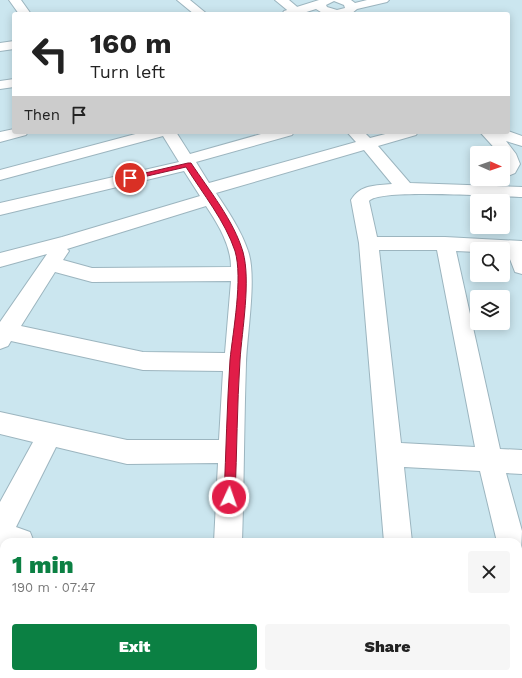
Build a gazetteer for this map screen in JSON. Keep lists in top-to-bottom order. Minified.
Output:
{"north":"right","page":{"turn":["160 m","Turn left"],"then":"Then","heading":["1 min","190 m · 07:47"],"buttons":["Exit","Share"]}}
